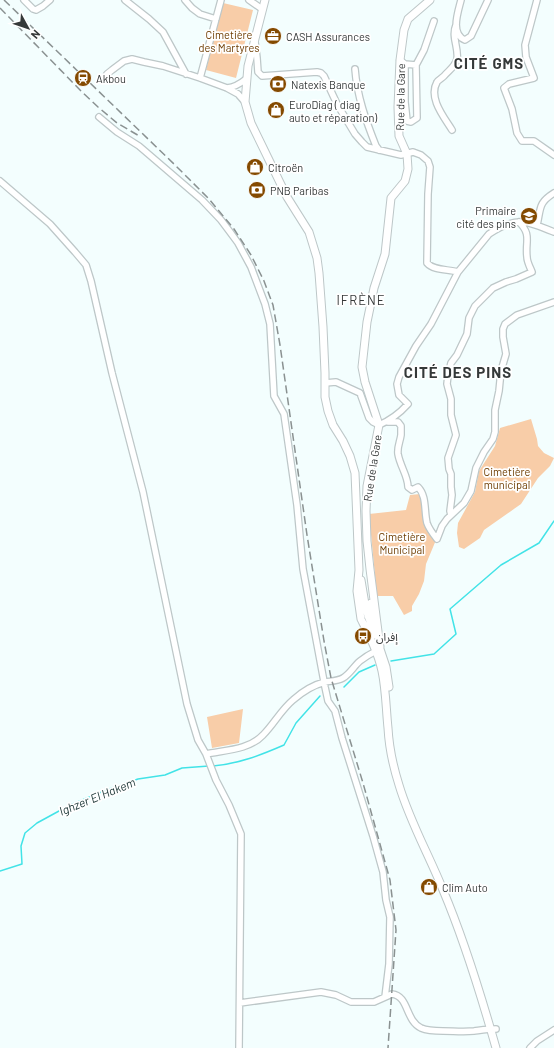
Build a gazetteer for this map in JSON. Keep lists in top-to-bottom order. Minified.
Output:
{"streets":{"main road":["Rue de la Gare"]},"districts":["CITÉ GMS","IFRÈNE","CITÉ DES PINS"],"water":["Ighzer El Hakem"],"parks":["Cimetière des Martyres","Cimetière municipal","Cimetière Municipal"],"places":{"office":["CASH Assurances"],"station":["Akbou"],"bank":["Natexis Banque","PNB Paribas"],"shop":["EuroDiag ( diag auto et réparation)","Citroën","Clim Auto"],"school or university":["Primaire cité des pins"],"bus stop":["إفران"]},"north":"bottom right"}
